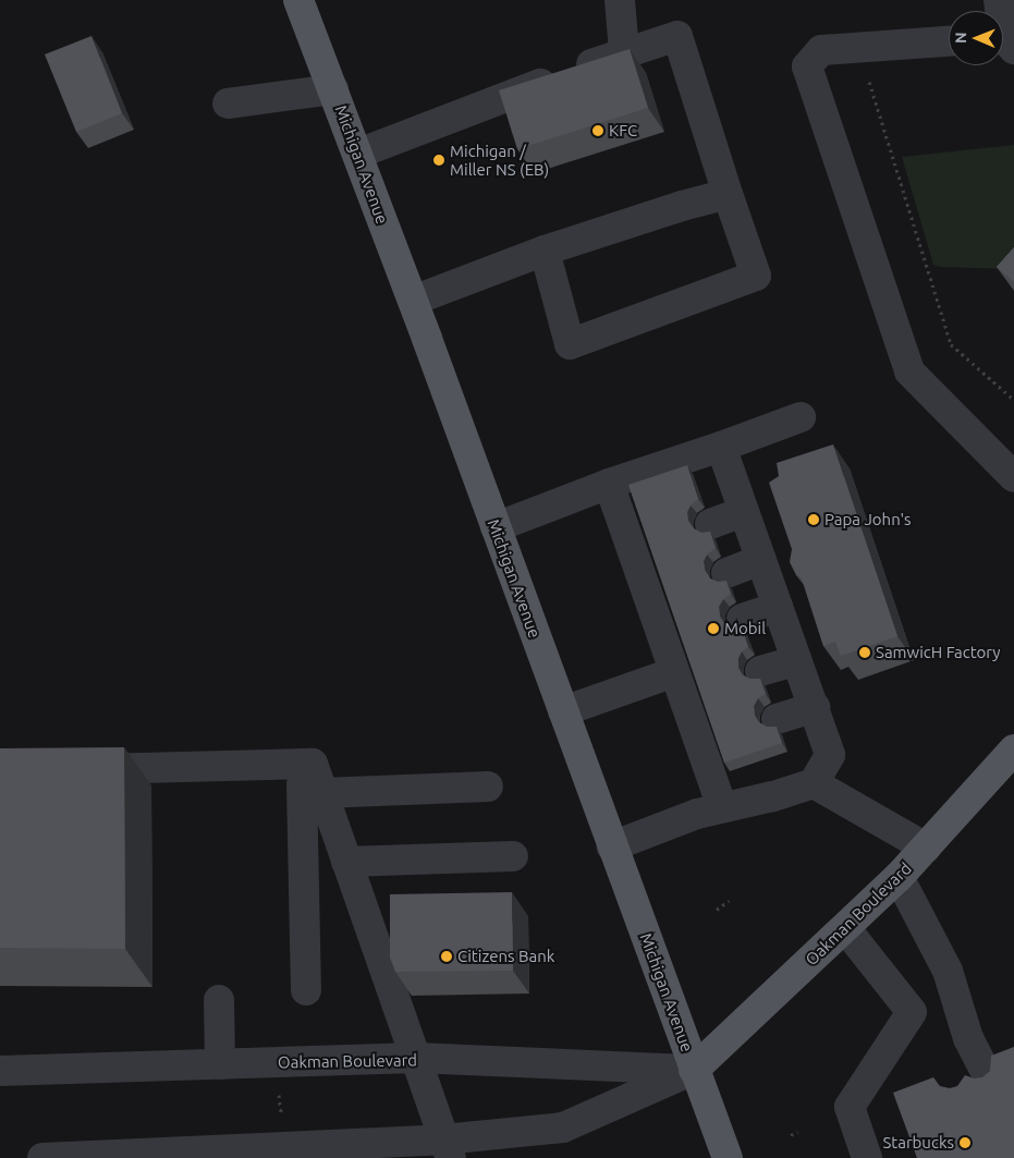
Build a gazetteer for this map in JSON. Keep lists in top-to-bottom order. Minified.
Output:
{"streets":{"main road":["Michigan Avenue","Oakman Boulevard"]},"crossings":[["Michigan Avenue","Oakman Boulevard"]],"places":["KFC","Michigan / Miller NS (EB)","Papa John's","Mobil","SamwicH Factory","Citizens Bank","Starbucks"],"north":"left"}
